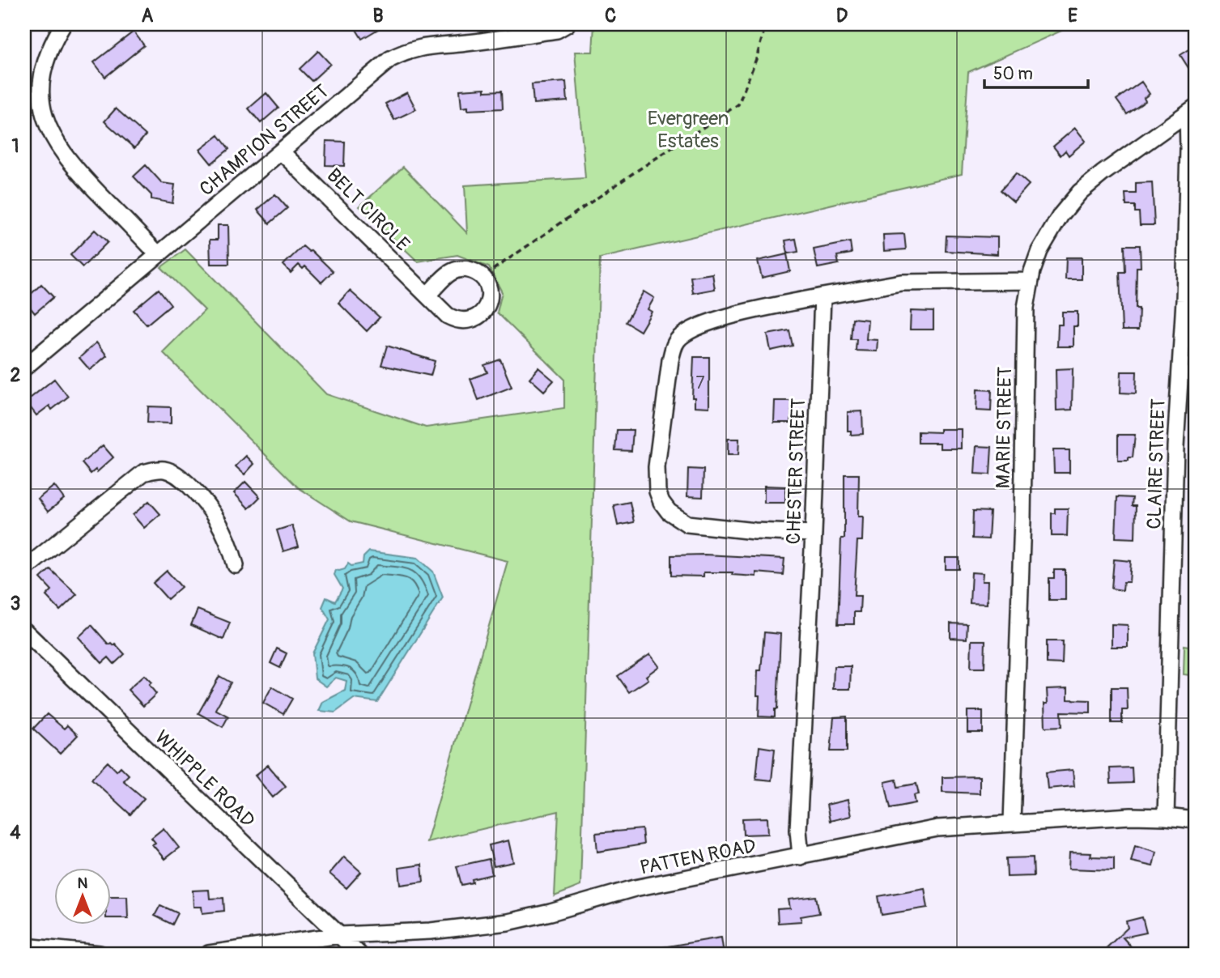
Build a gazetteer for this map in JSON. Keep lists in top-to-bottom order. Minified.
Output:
{"streets":{"street":["CHAMPION STREET","BELT CIRCLE","MARIE STREET","CLAIRE STREET","CHESTER STREET","WHIPPLE ROAD","PATTEN ROAD"]},"crossings":[["CHAMPION STREET","BELT CIRCLE"],["MARIE STREET","CLAIRE STREET"],["MARIE STREET","PATTEN ROAD"],["CLAIRE STREET","PATTEN ROAD"],["CHESTER STREET","PATTEN ROAD"],["WHIPPLE ROAD","PATTEN ROAD"]],"parks":["Evergreen Estates"],"house_numbers":["7"],"scale_bar":"50 m","north":"top","grid":{"columns":["A","B","C","D","E"],"rows":["1","2","3","4"]}}
